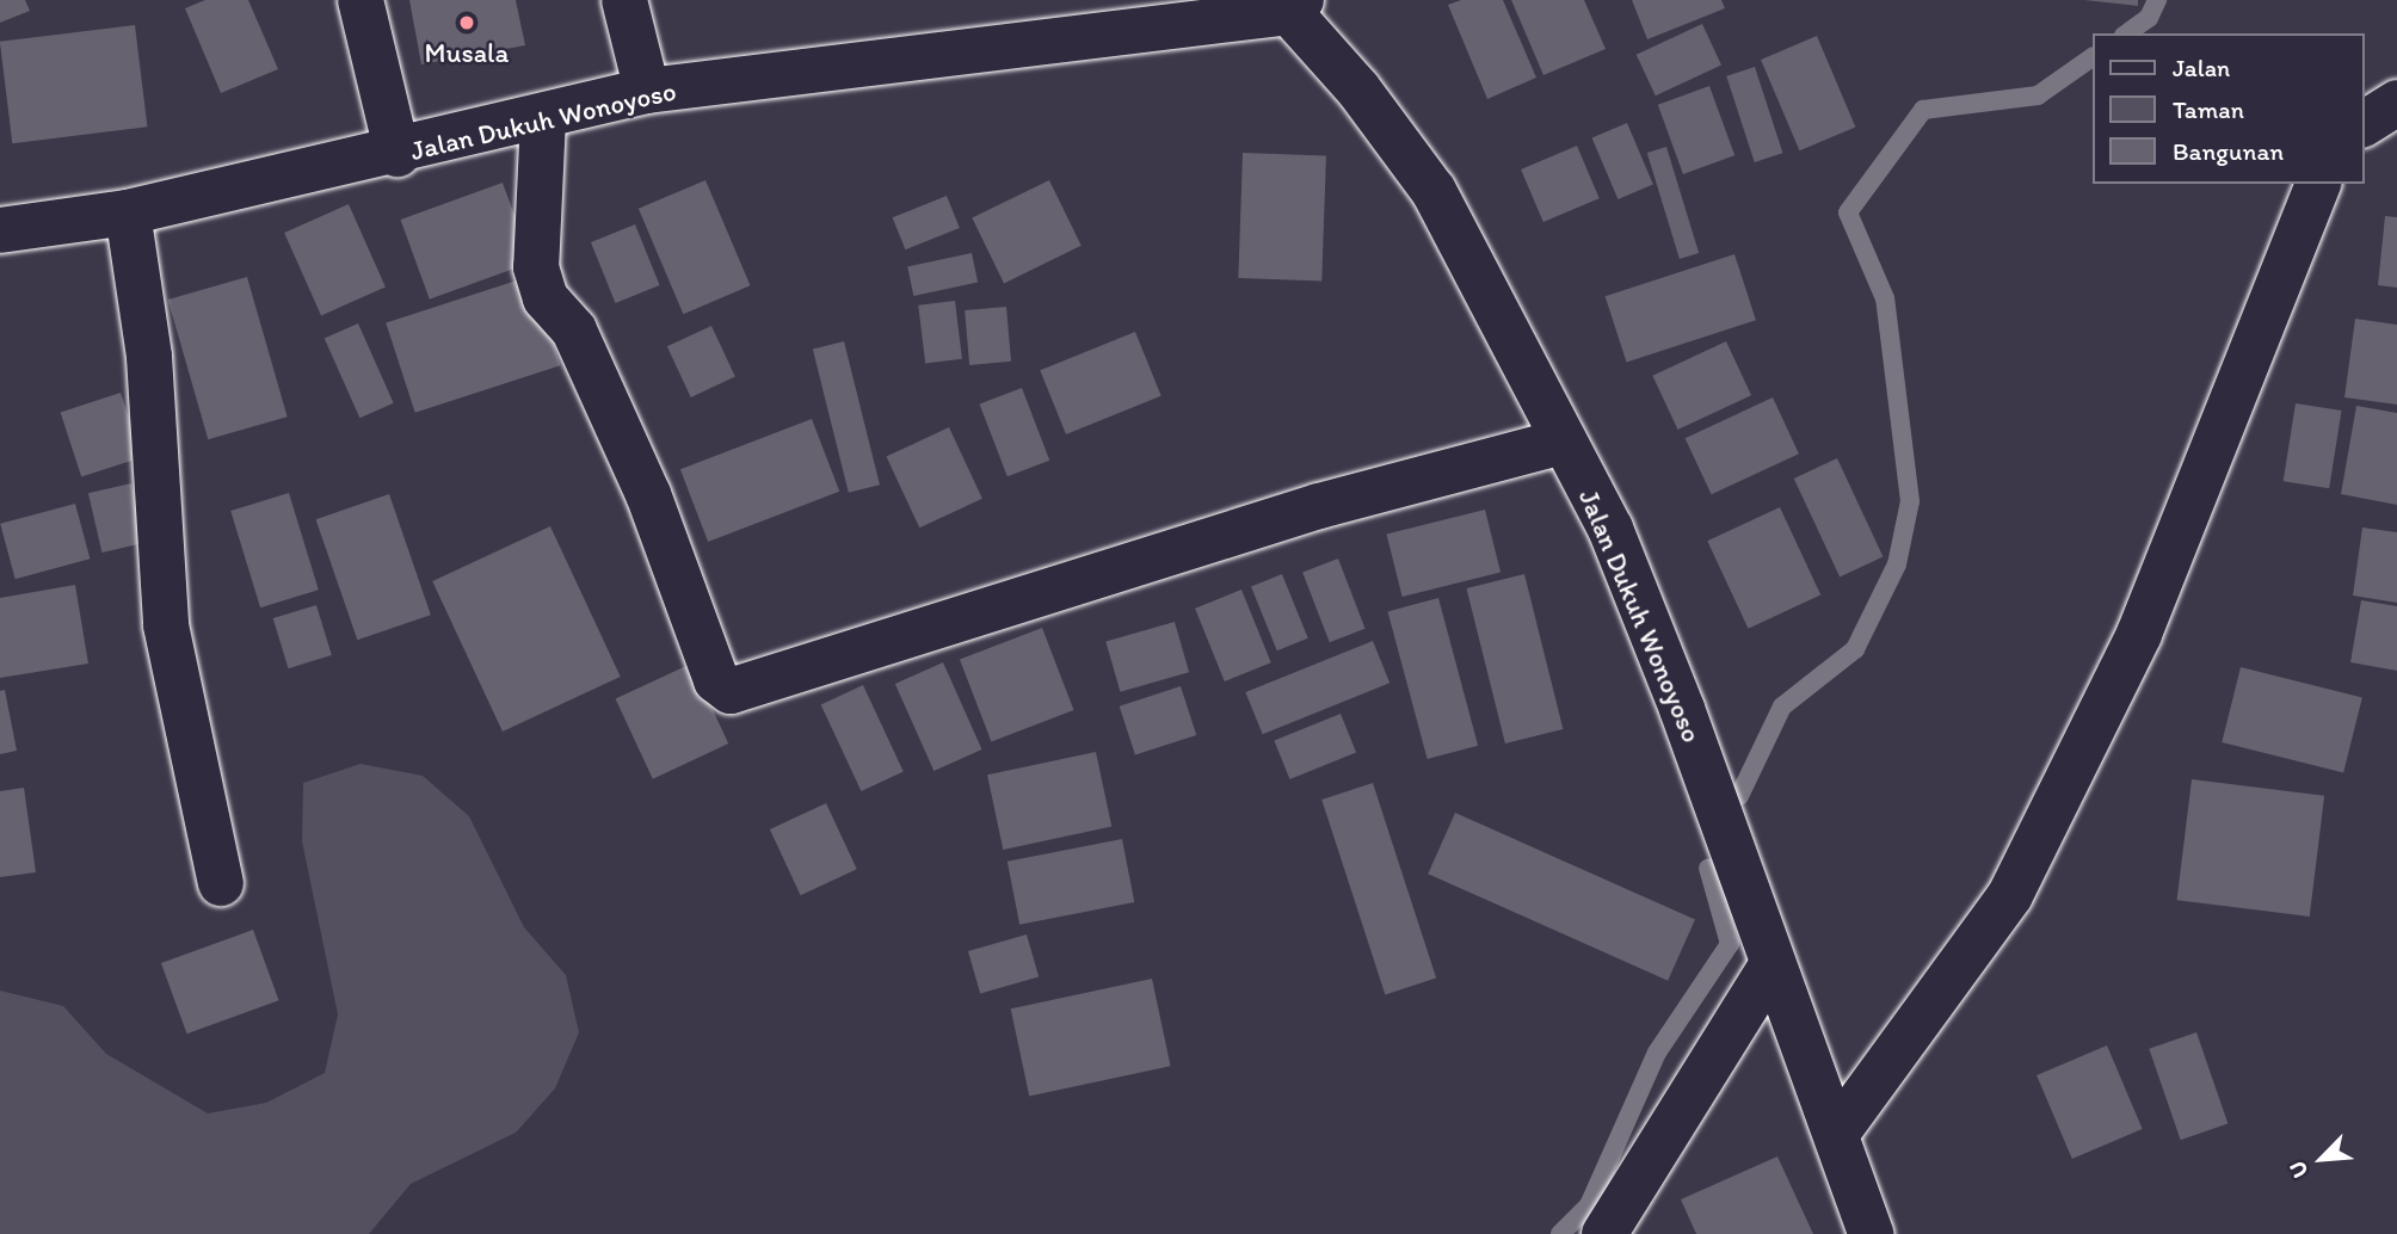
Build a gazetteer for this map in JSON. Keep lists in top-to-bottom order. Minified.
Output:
{"streets":{"street":["Jalan Dukuh Wonoyoso"]},"places":["Musala"],"legend":["Jalan","Taman","Bangunan"],"north":"bottom left"}
